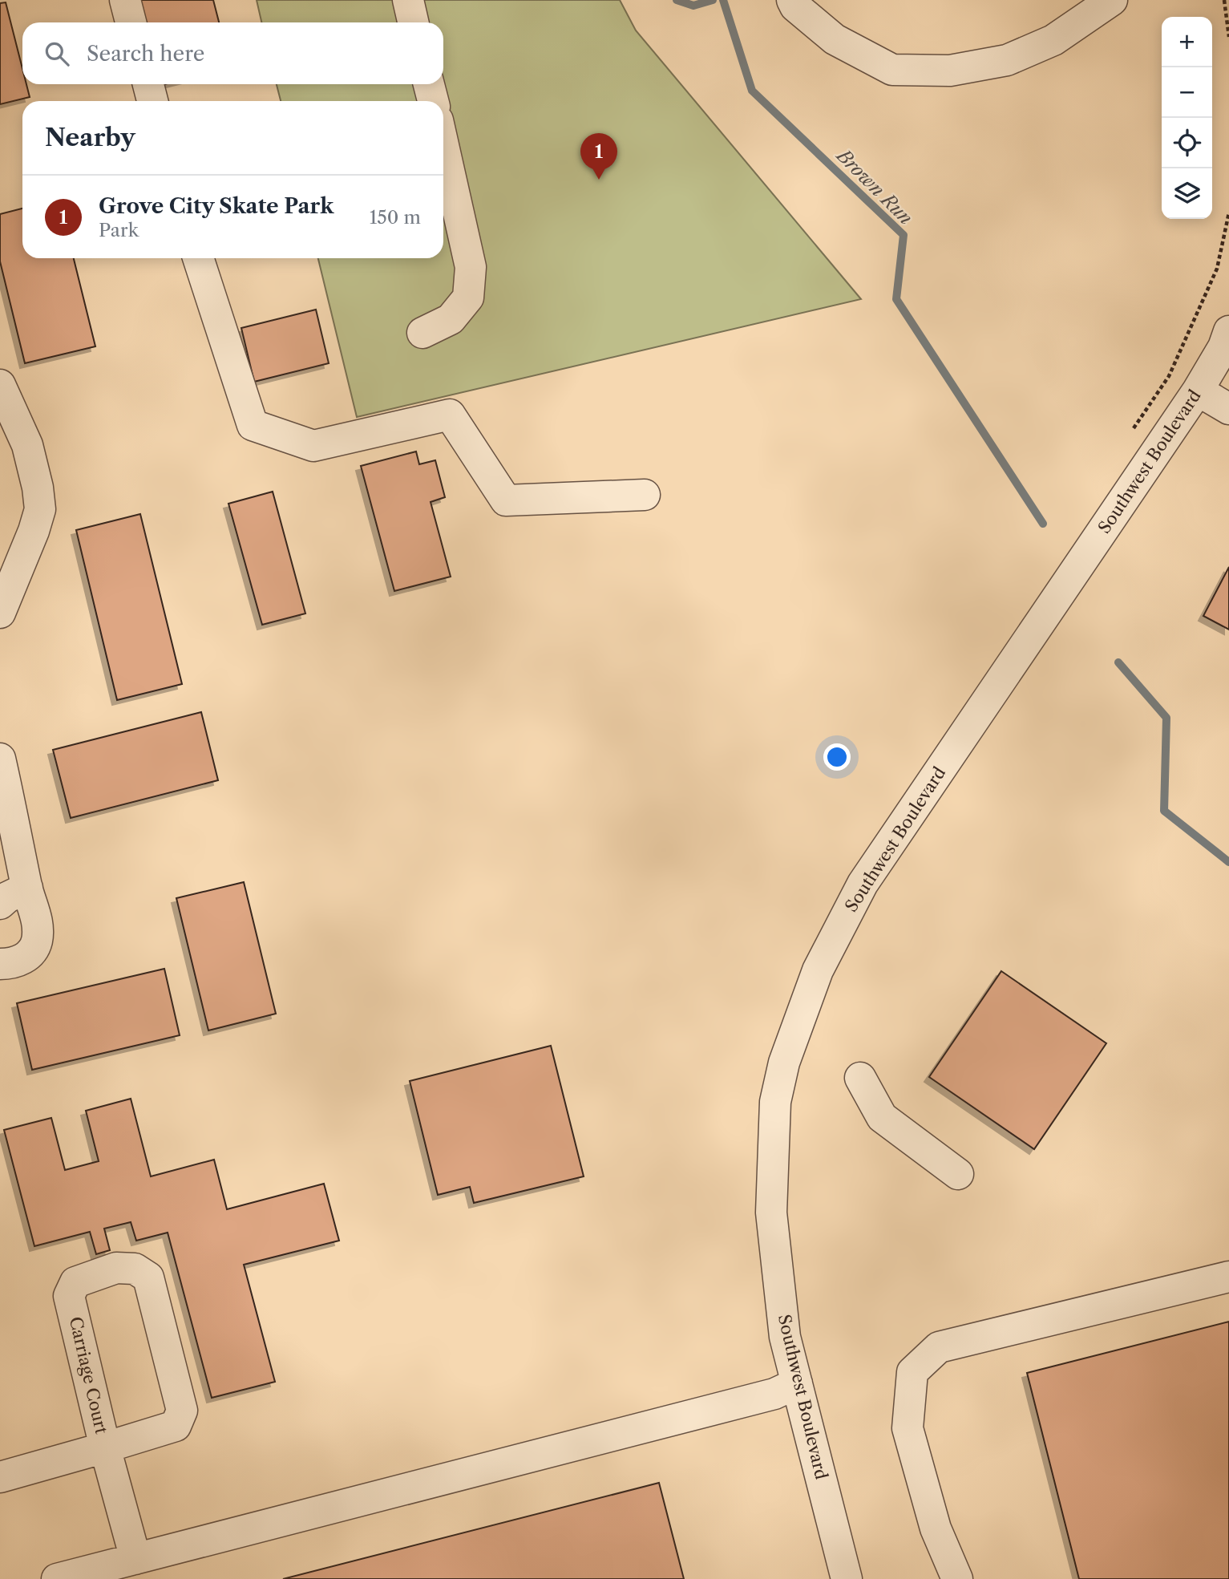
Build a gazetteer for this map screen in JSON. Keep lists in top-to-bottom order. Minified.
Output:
{"streets":{"street":["Southwest Boulevard","Carriage Court"]},"water":["Brown Run"],"page":{"map_buttons":["+","−"],"search":"Search here","heading":"Nearby","pins":"1","list":[{"mark":"1","name":"Grove City Skate Park","note":"Park","value":"150 m"}]}}
